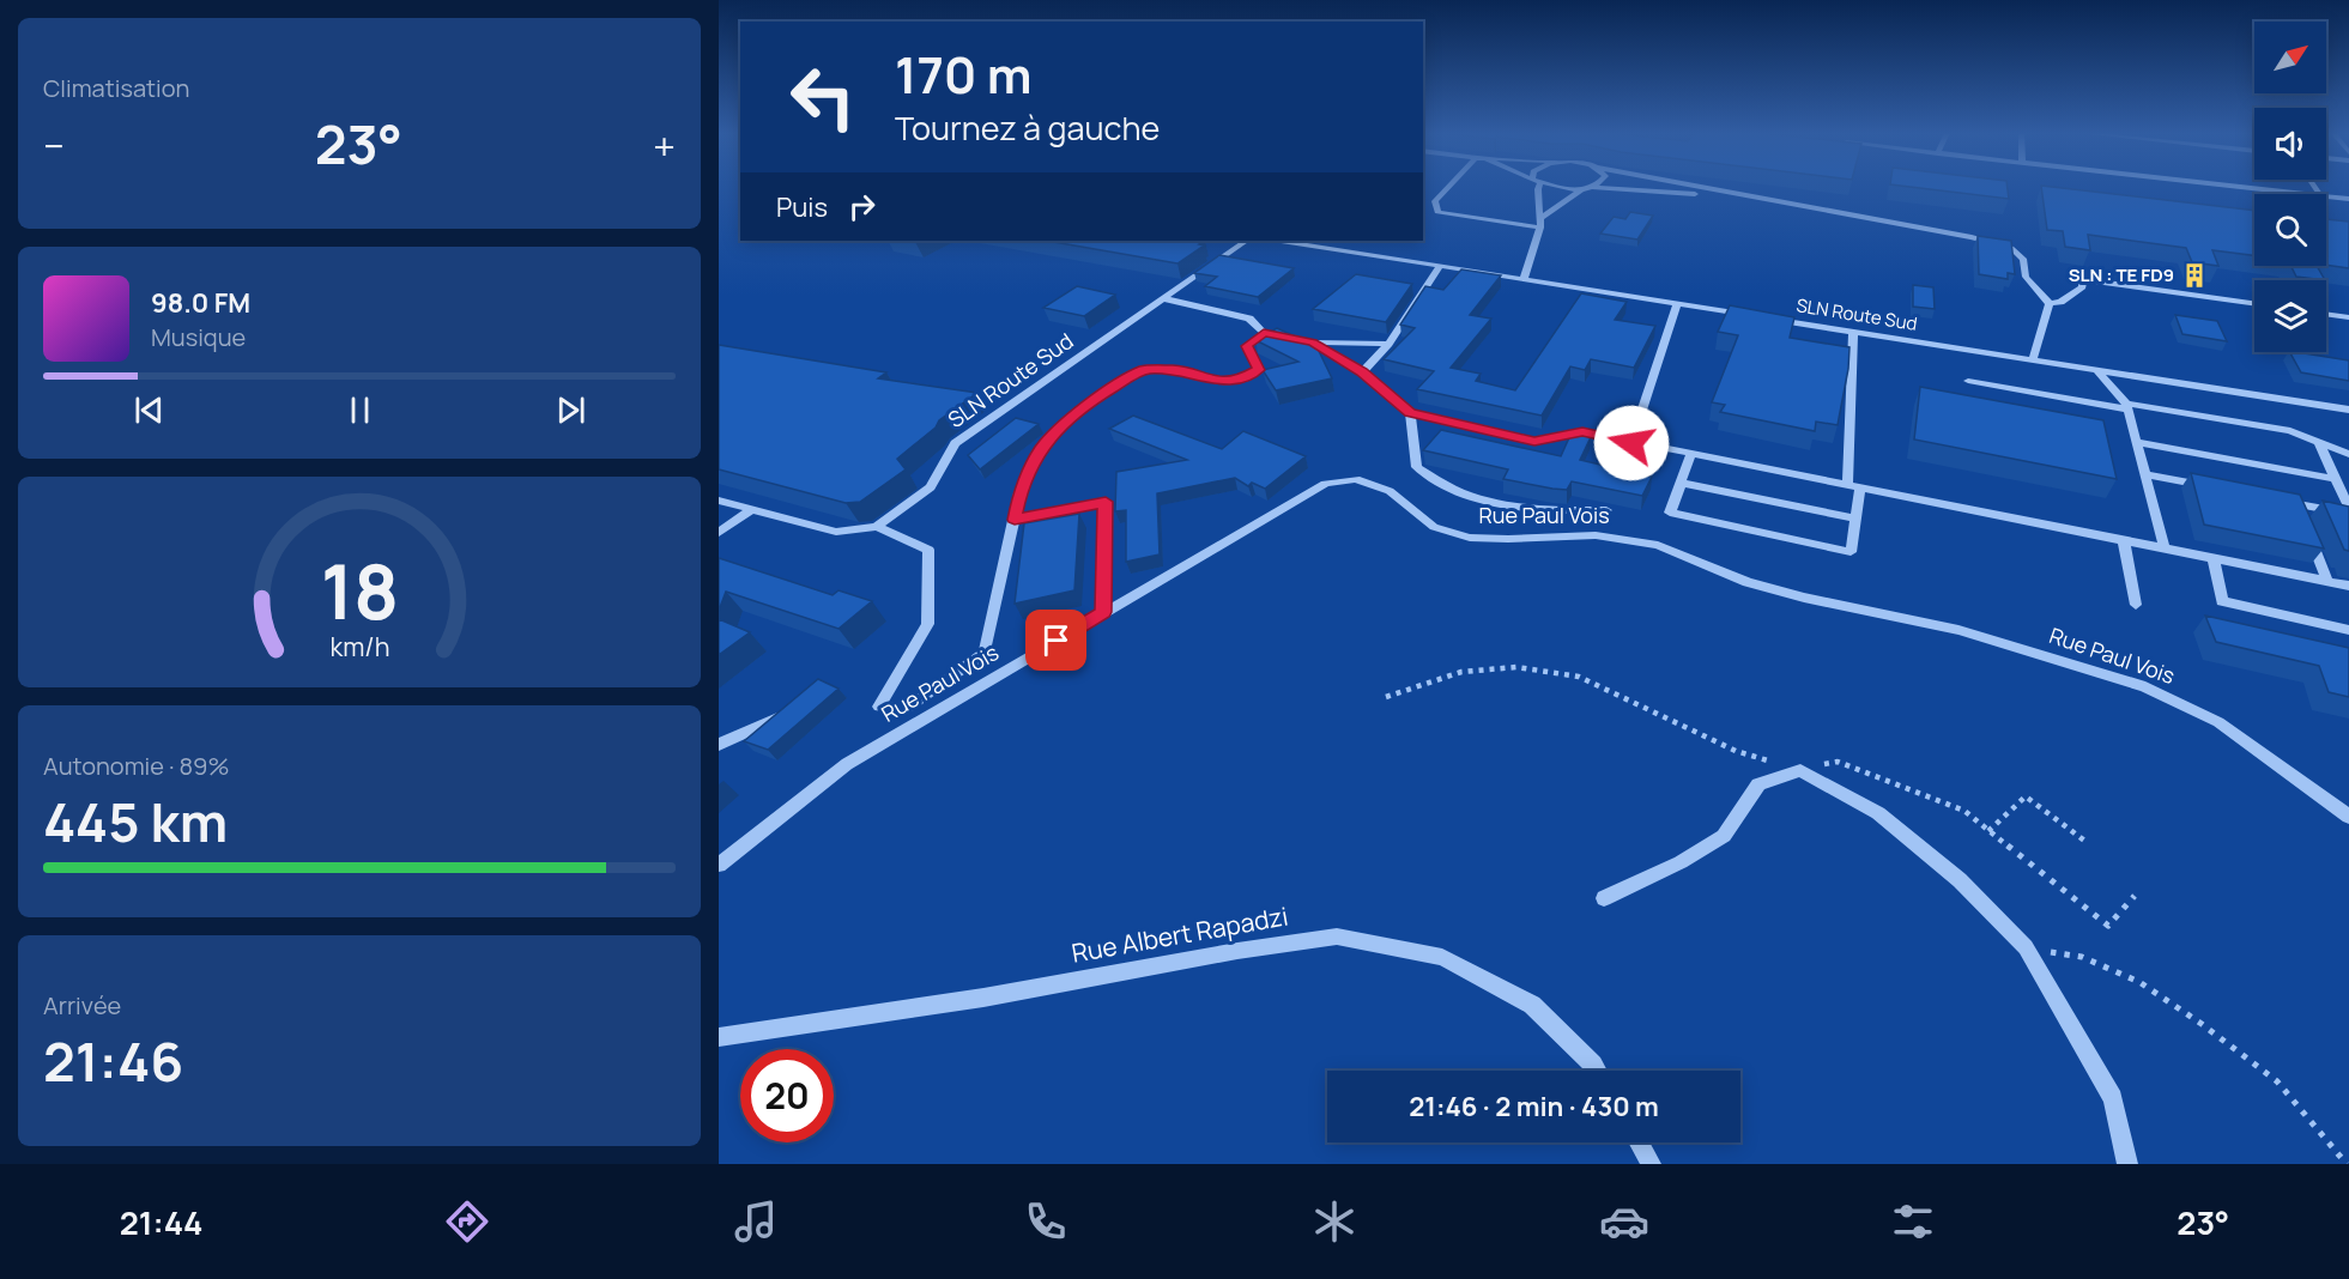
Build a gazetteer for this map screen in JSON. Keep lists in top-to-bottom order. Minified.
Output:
{"streets":{"street":["SLN Route Sud","Rue Paul Vois","Rue Albert Rapadzi"]},"places":{"building":["SLN : TE FD9"]},"north":"top right","page":{"tile":["Climatisation",["Autonomie · 89%","445 km"],["Arrivée","21:46"]],"turn":["170 m","Tournez à gauche"],"heat":["−","23°","+"],"then":"Puis","song":["98.0 FM","Musique"],"limit":"20","trip":"21:46 · 2 min · 430 m","tabs":["21:44","23°"],"gauge":["18","km/h"]}}
